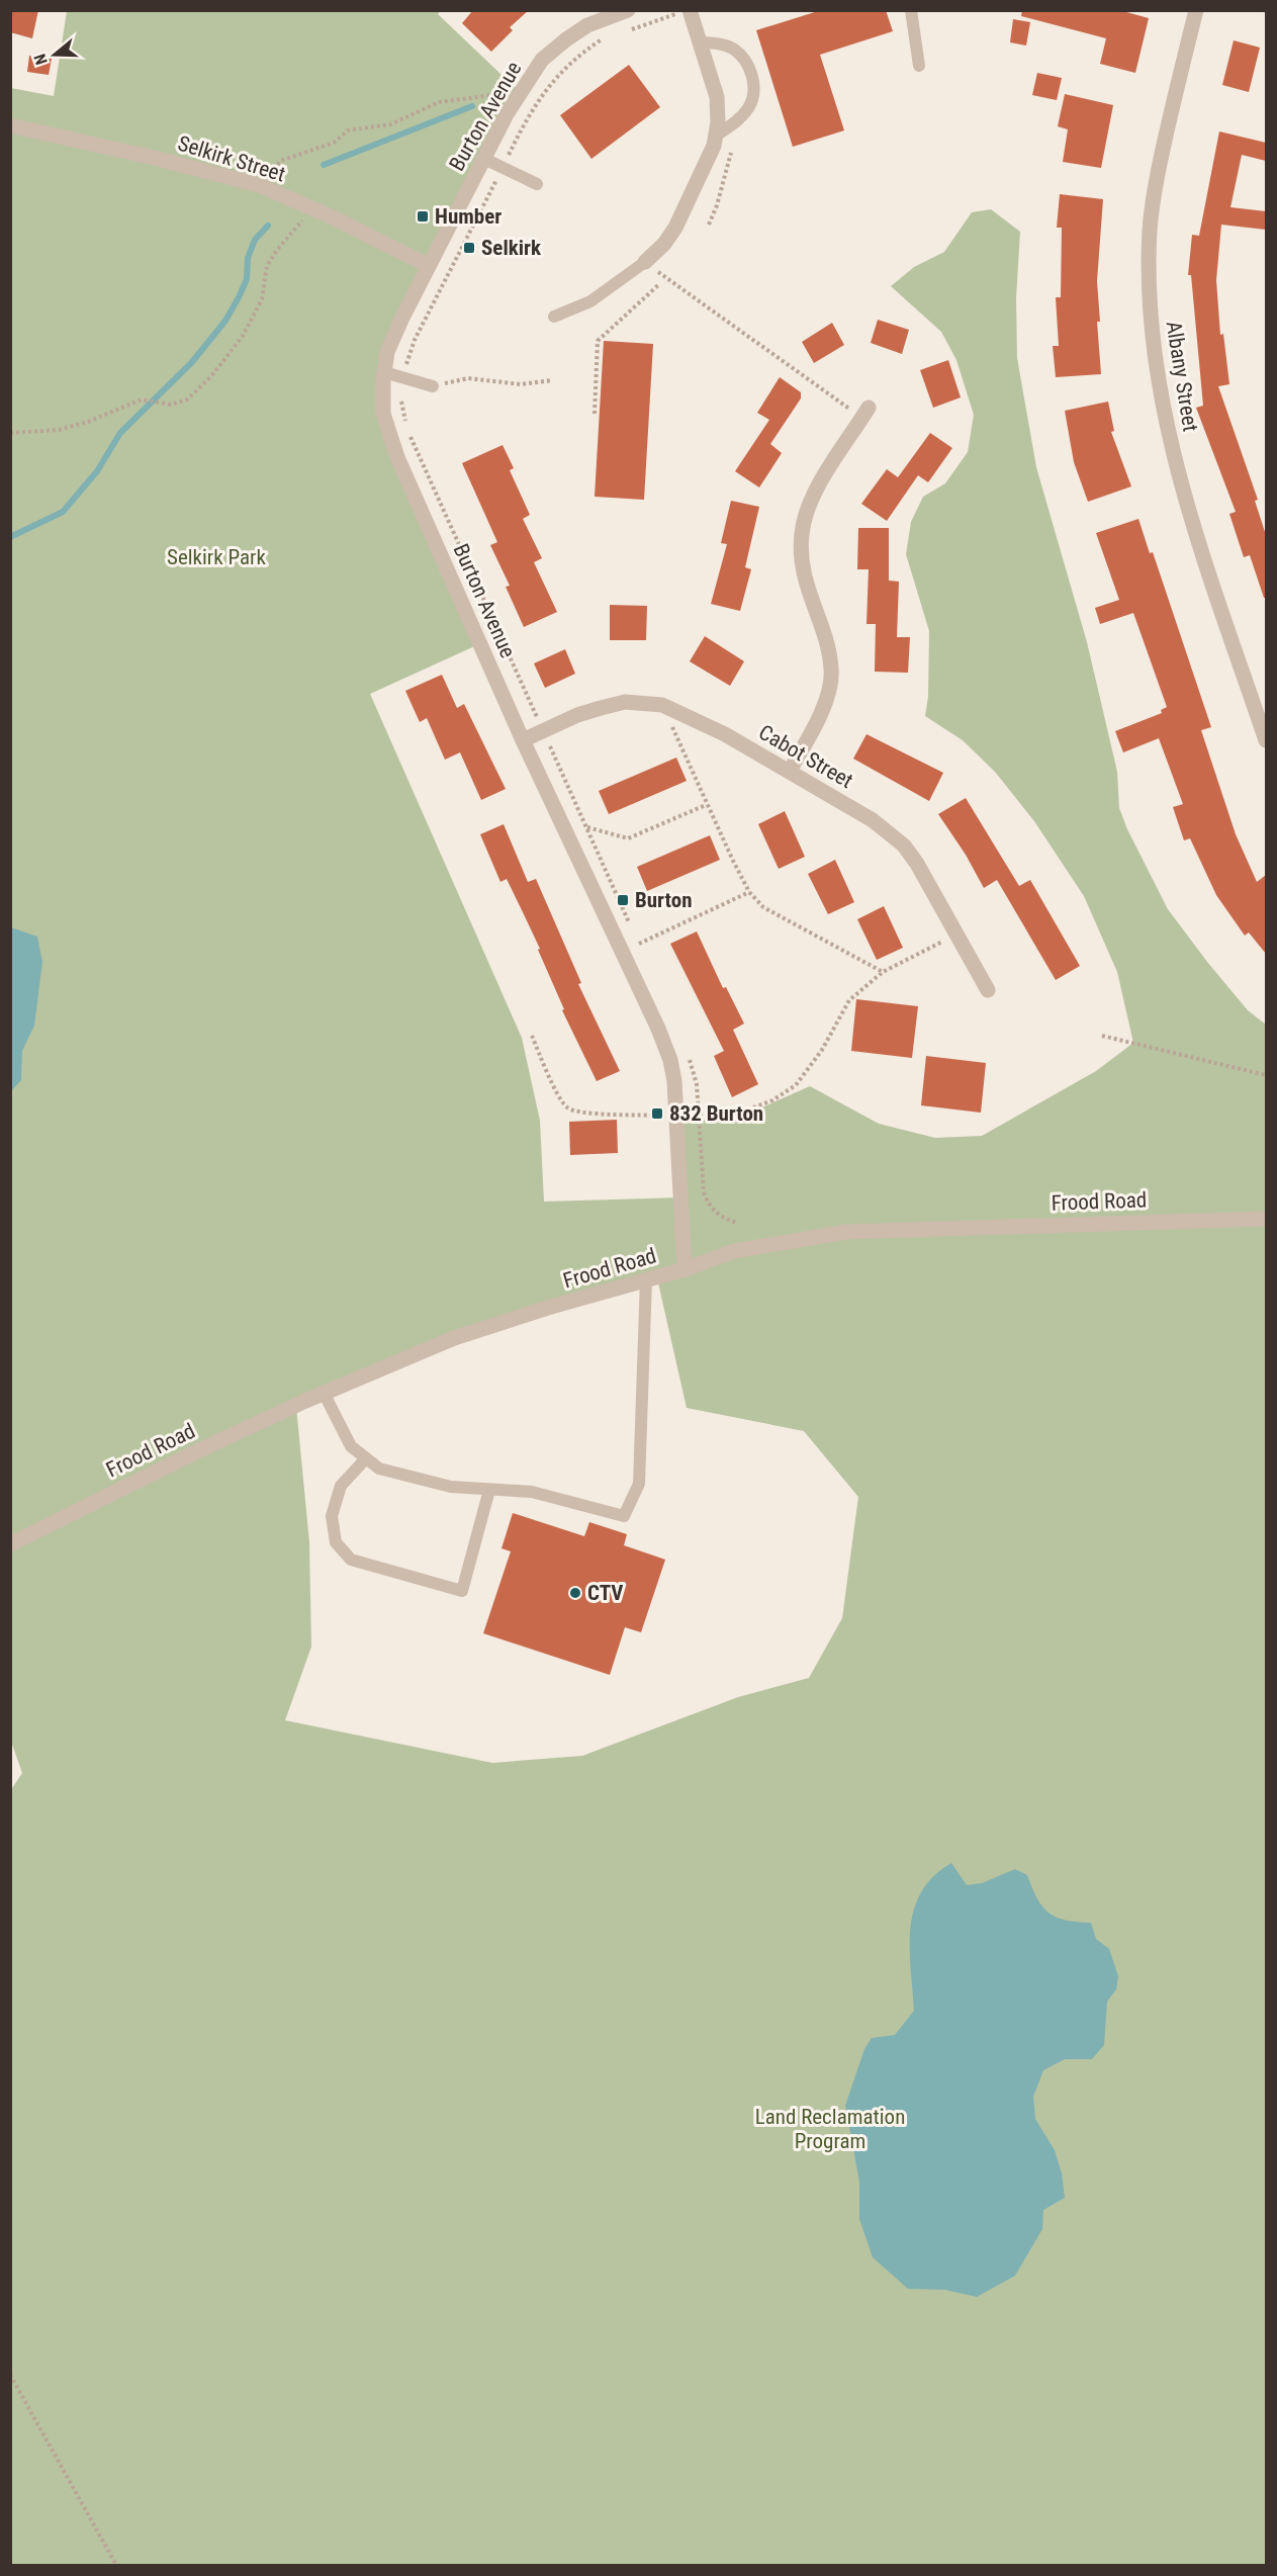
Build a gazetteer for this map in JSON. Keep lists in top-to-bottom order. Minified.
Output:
{"streets":{"street":["Burton Avenue","Selkirk Street","Albany Street","Cabot Street","Frood Road"]},"crossings":[["Burton Avenue","Selkirk Street"],["Burton Avenue","Cabot Street"],["Burton Avenue","Frood Road"]],"parks":["Selkirk Park","Land Reclamation Program"],"places":{"transit":["Humber","Selkirk","Burton","832 Burton"],"other":["CTV"]},"north":"left"}
